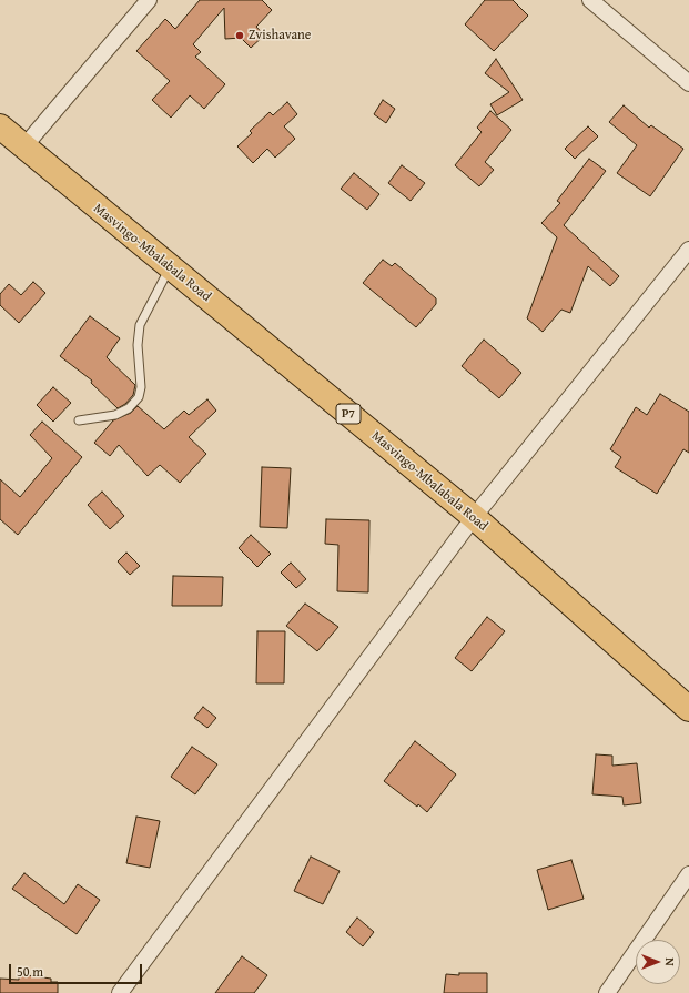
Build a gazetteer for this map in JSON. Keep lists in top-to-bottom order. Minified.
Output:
{"streets":{"highway":["Masvingo-Mbalabala Road","P7"]},"places":["Zvishavane"],"scale_bar":"50 m","north":"right"}
